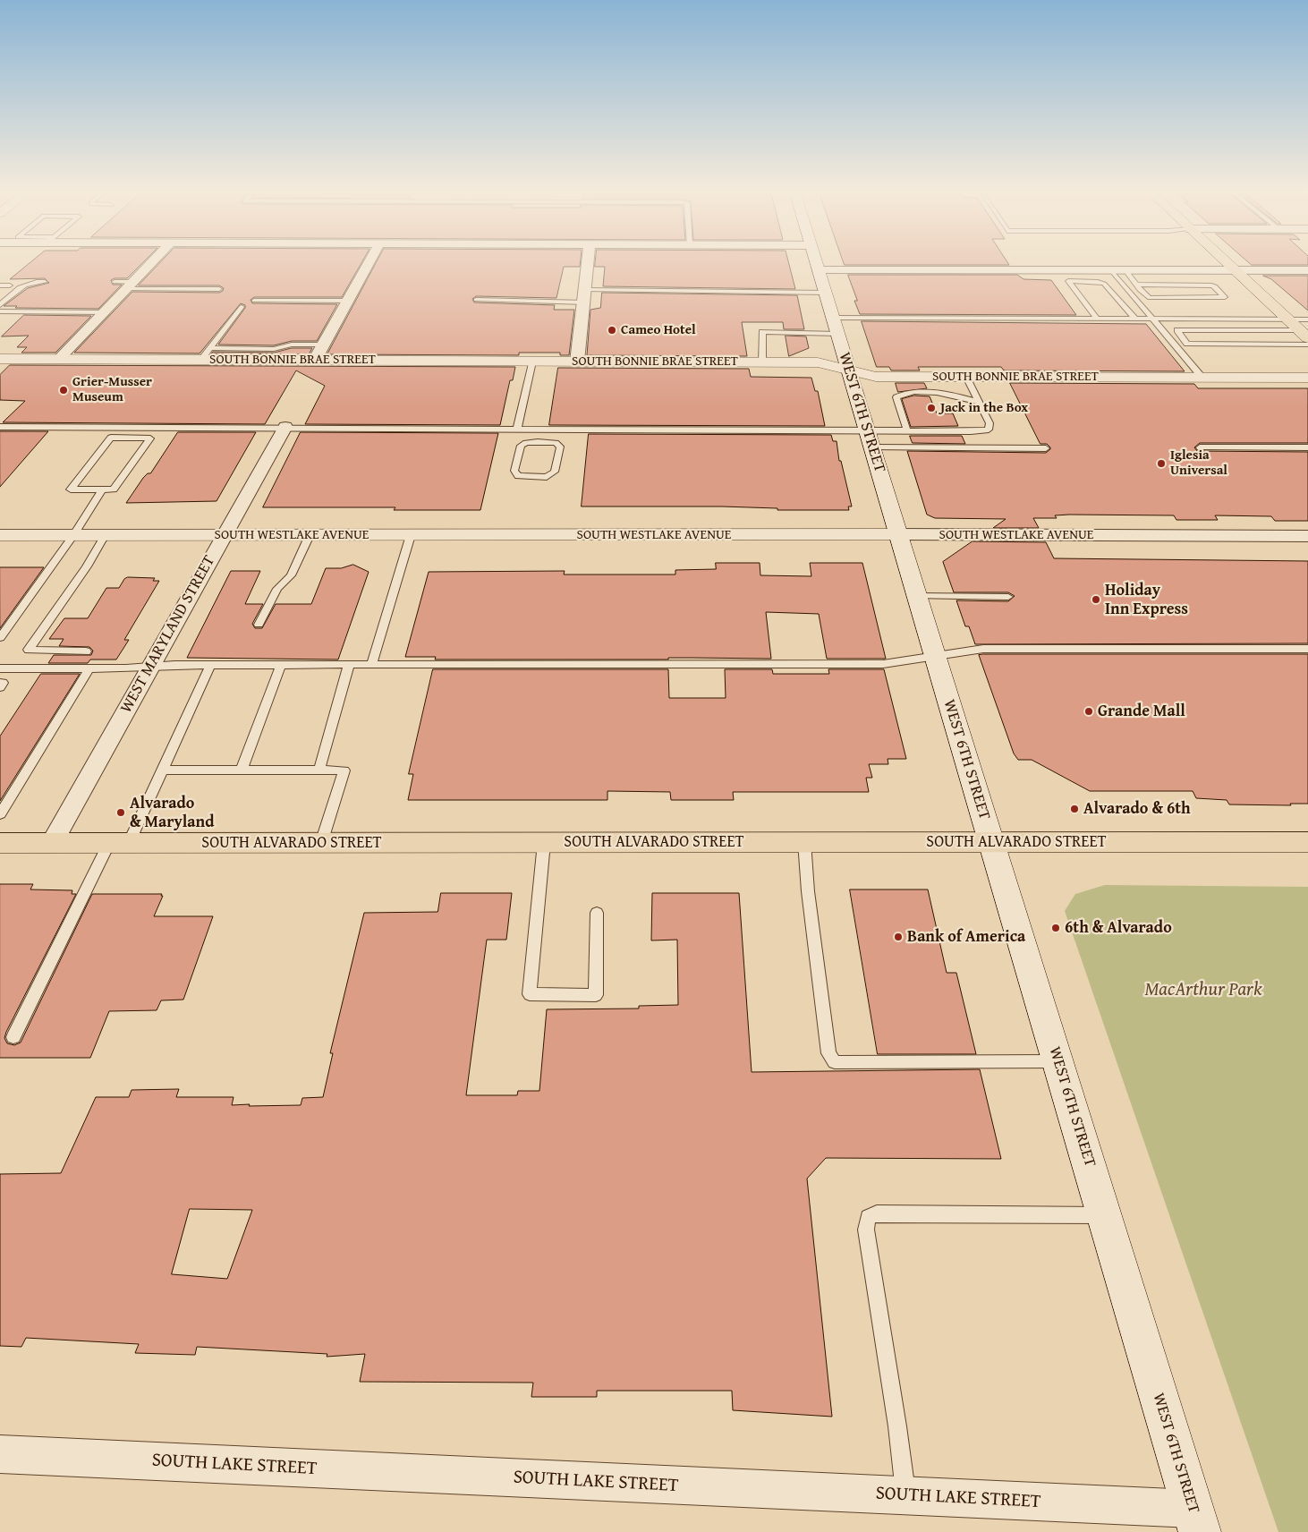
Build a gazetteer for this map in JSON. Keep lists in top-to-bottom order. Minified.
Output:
{"streets":{"main road":["SOUTH ALVARADO STREET"],"street":["SOUTH BONNIE BRAE STREET","WEST 6TH STREET","SOUTH WESTLAKE AVENUE","WEST MARYLAND STREET","SOUTH LAKE STREET"]},"crossings":[["SOUTH BONNIE BRAE STREET","WEST 6TH STREET"],["WEST 6TH STREET","SOUTH WESTLAKE AVENUE"],["WEST 6TH STREET","SOUTH ALVARADO STREET"],["WEST 6TH STREET","SOUTH LAKE STREET"],["SOUTH WESTLAKE AVENUE","WEST MARYLAND STREET"],["WEST MARYLAND STREET","SOUTH ALVARADO STREET"]],"parks":["MacArthur Park"],"places":["Cameo Hotel","Grier-Musser Museum","Jack in the Box","Iglesia Universal","Holiday Inn Express","Grande Mall","Alvarado & 6th","Alvarado & Maryland","6th & Alvarado","Bank of America"]}
